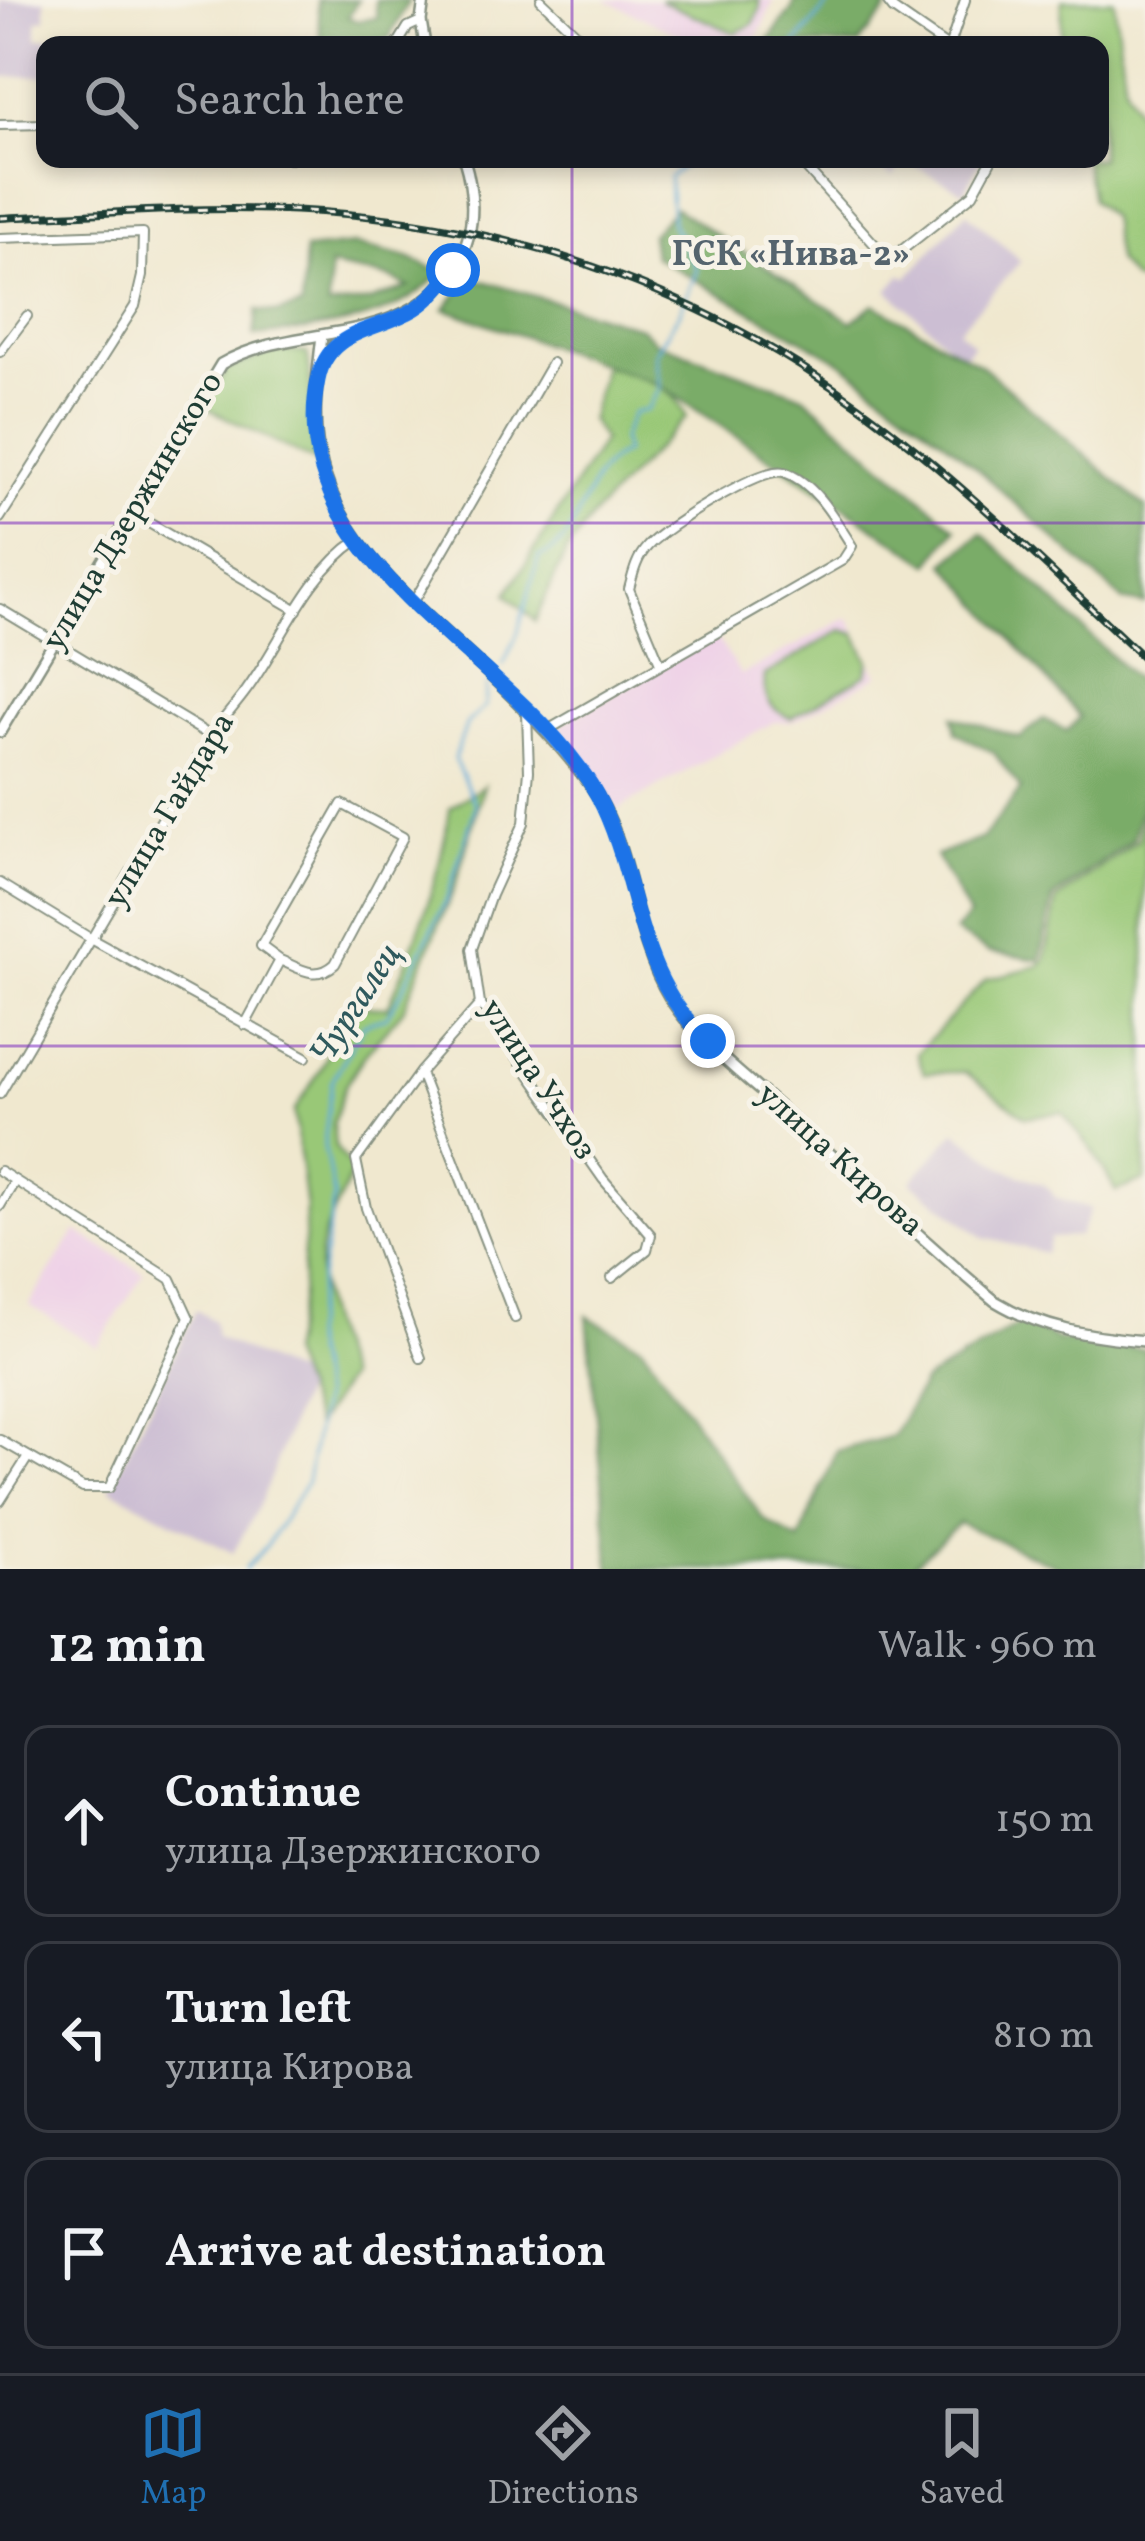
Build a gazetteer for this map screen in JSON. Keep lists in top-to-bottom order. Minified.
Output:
{"streets":{"main road":["улица Дзержинского","улица Кирова"],"street":["улица Гайдара","улица Учхоз"]},"crossings":[["улица Дзержинского","улица Кирова"],["улица Гайдара","улица Кирова"],["улица Учхоз","улица Кирова"]],"districts":["ГСК «Нива-2»"],"water":["Чургалец"],"page":{"search":"Search here","heading":["12 min","Walk · 960 m"],"list":[["Continue","улица Дзержинского","150 m"],["Turn left","улица Кирова","810 m"],"Arrive at destination"],"nav":["Map","Directions","Saved"]}}
